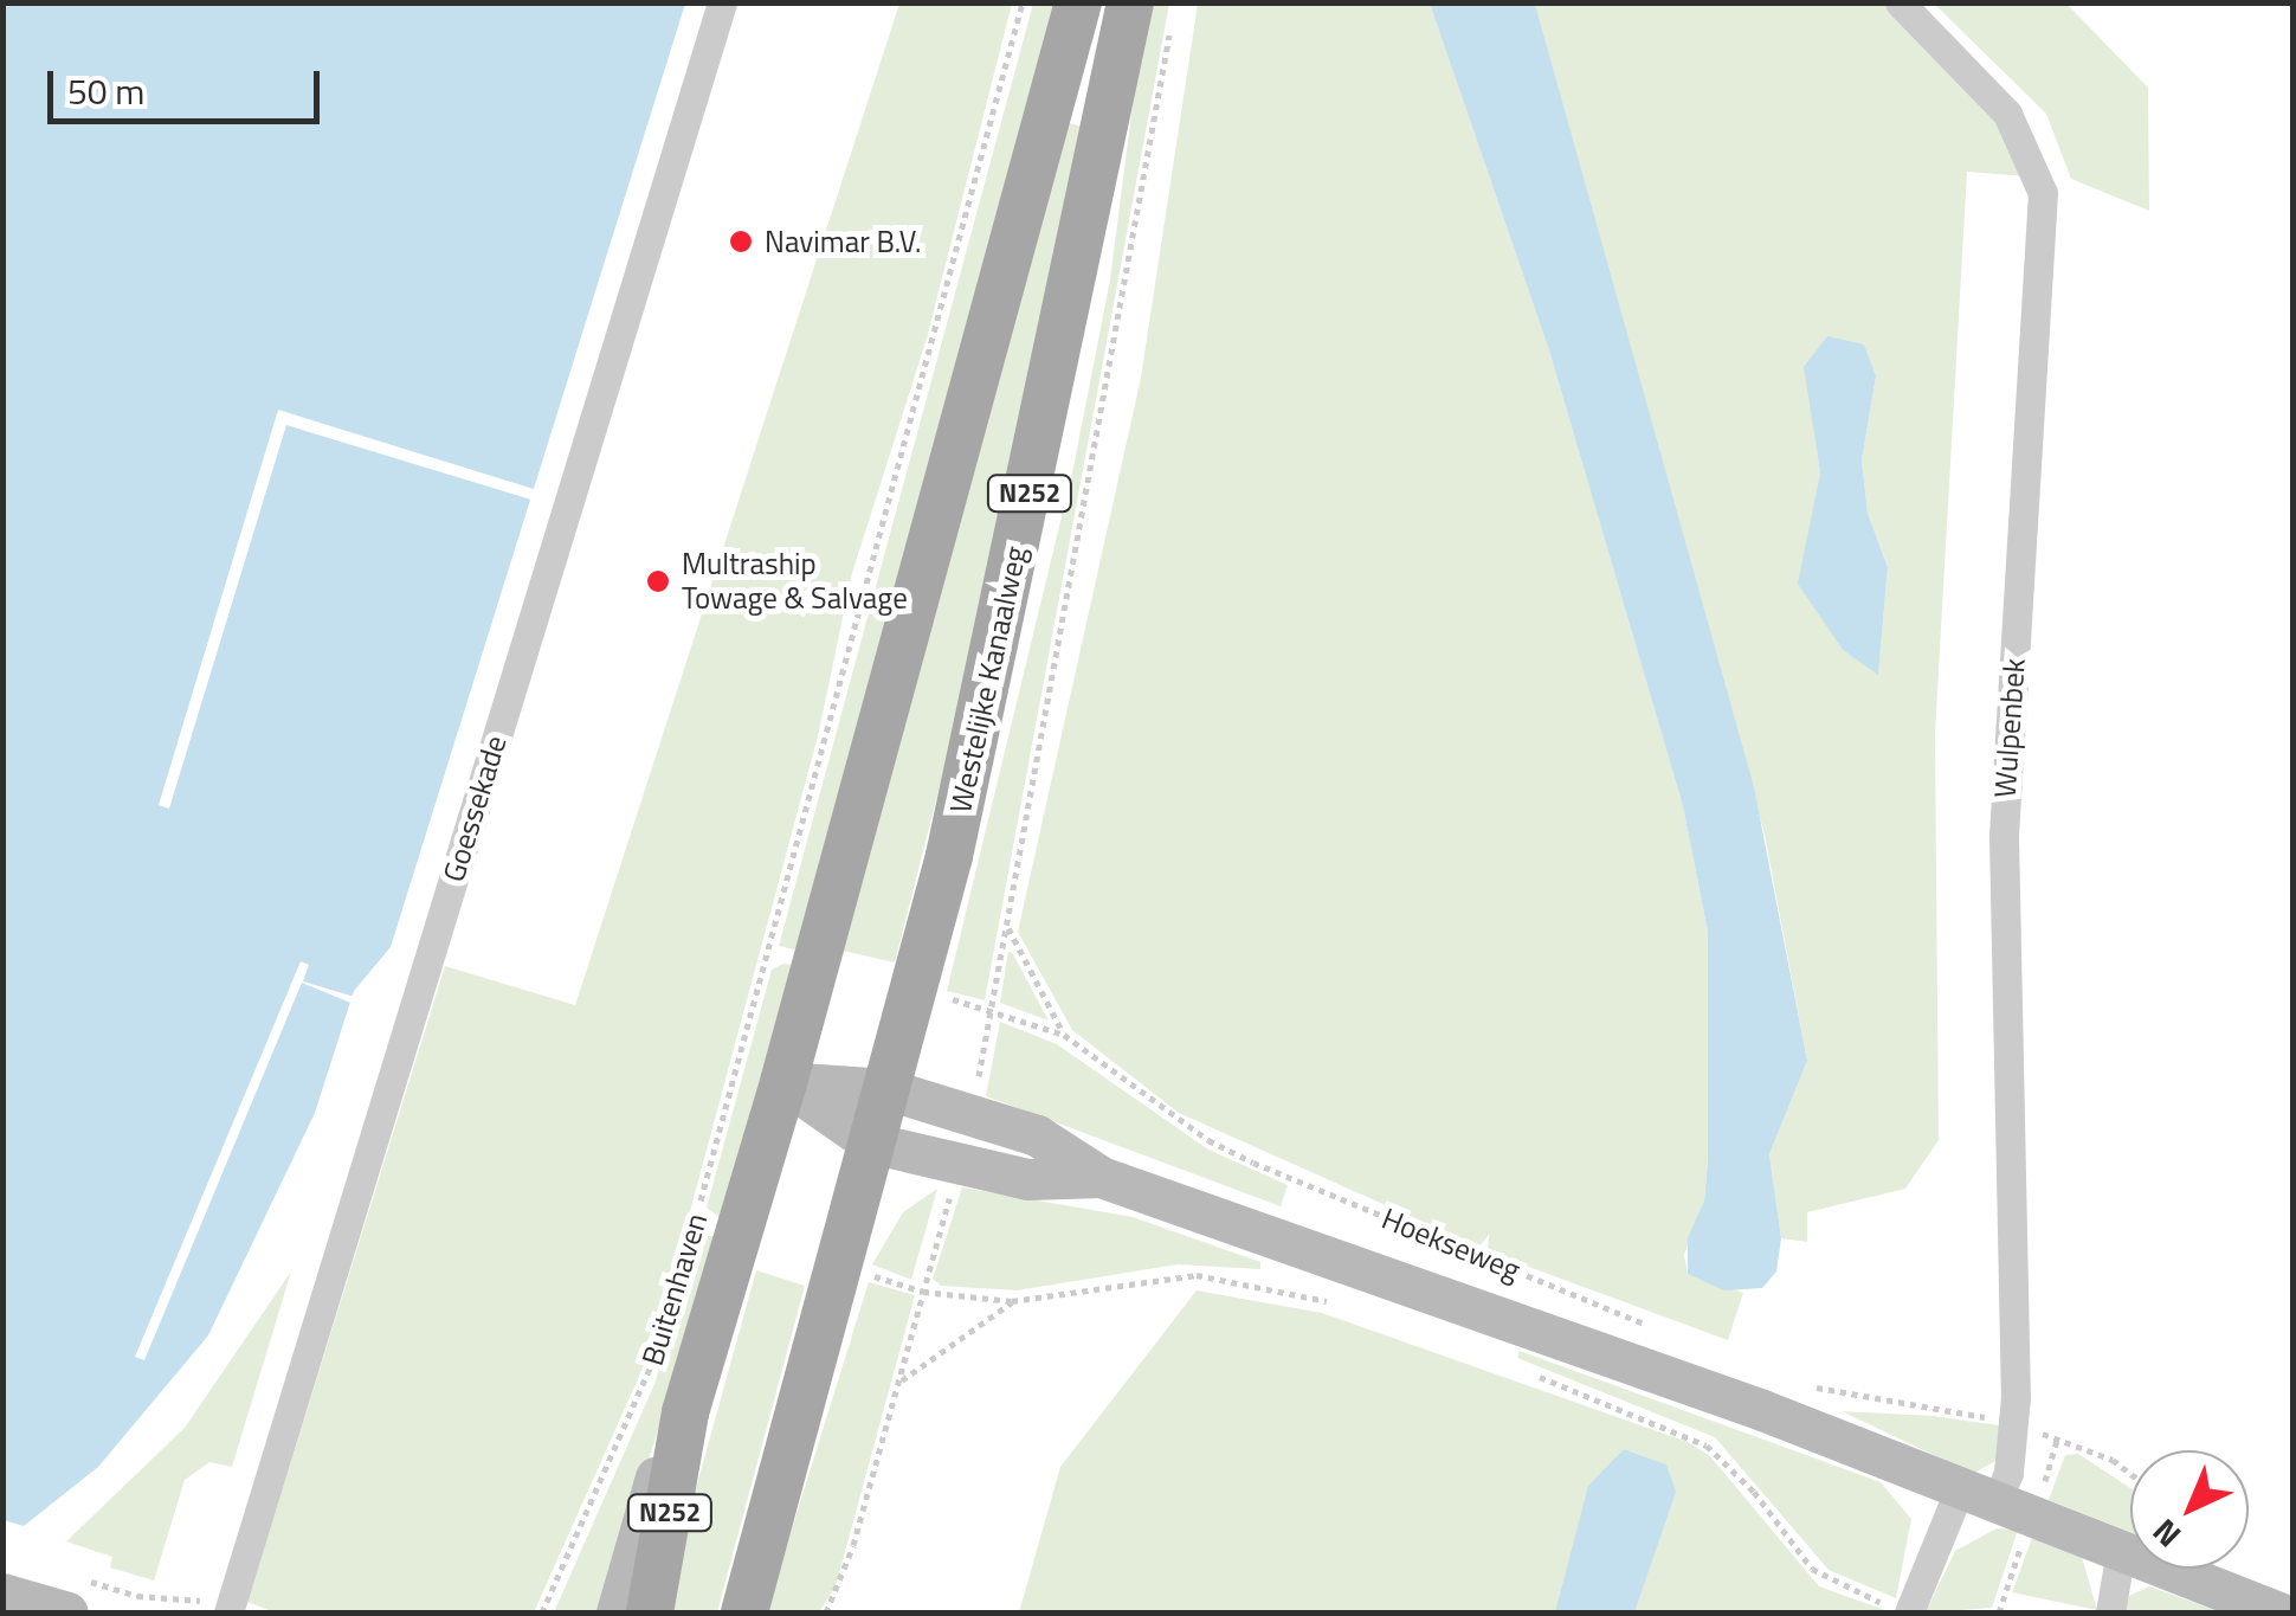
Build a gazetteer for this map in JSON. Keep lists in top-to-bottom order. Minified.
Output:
{"streets":{"main road":["N252","Westelijke Kanaalweg","Hoekseweg","Buitenhaven"],"street":["Wulpenbek","Goessekade"]},"crossings":[["N252","Westelijke Kanaalweg"],["N252","Hoekseweg"],["N252","Buitenhaven"],["Westelijke Kanaalweg","Hoekseweg"],["Wulpenbek","Hoekseweg"],["Hoekseweg","Buitenhaven"]],"places":["Navimar B.V.","Multraship Towage & Salvage"],"scale_bar":"50 m","north":"bottom left"}
